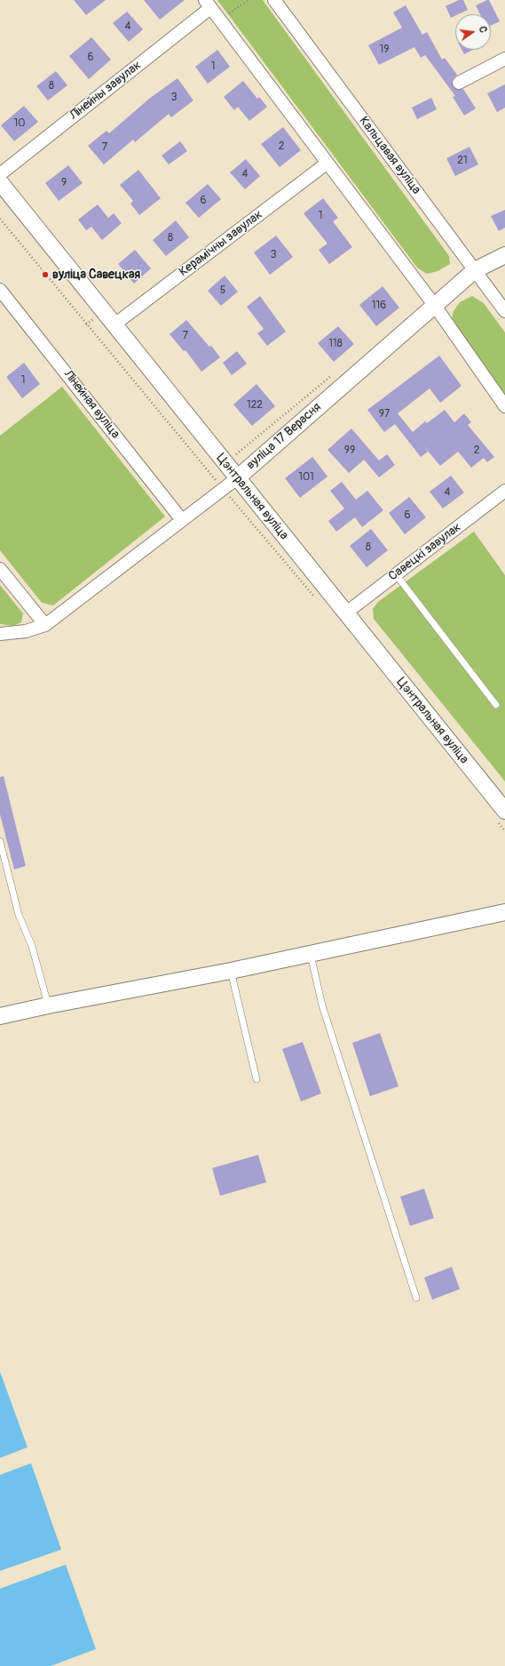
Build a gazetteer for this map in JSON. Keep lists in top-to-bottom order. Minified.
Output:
{"streets":{"street":["Лінейны завулак","Кальцавая вуліца","Керамічны завулак","Лінейная вуліца","вуліца 17 Верасня","Цэнтральная вуліца","Савецкі завулак"]},"crossings":[["Кальцавая вуліца","вуліца 17 Верасня"],["Керамічны завулак","Цэнтральная вуліца"],["Лінейная вуліца","вуліца 17 Верасня"],["вуліца 17 Верасня","Цэнтральная вуліца"],["Цэнтральная вуліца","Савецкі завулак"]],"places":["вуліца Савецкая"],"house_numbers":["4","19","6","1","8","3","10","2","7","21","4","9","6","1","8","3","5","116","7","118","1","122","97","99","2","101","4","6","8"],"north":"right"}
